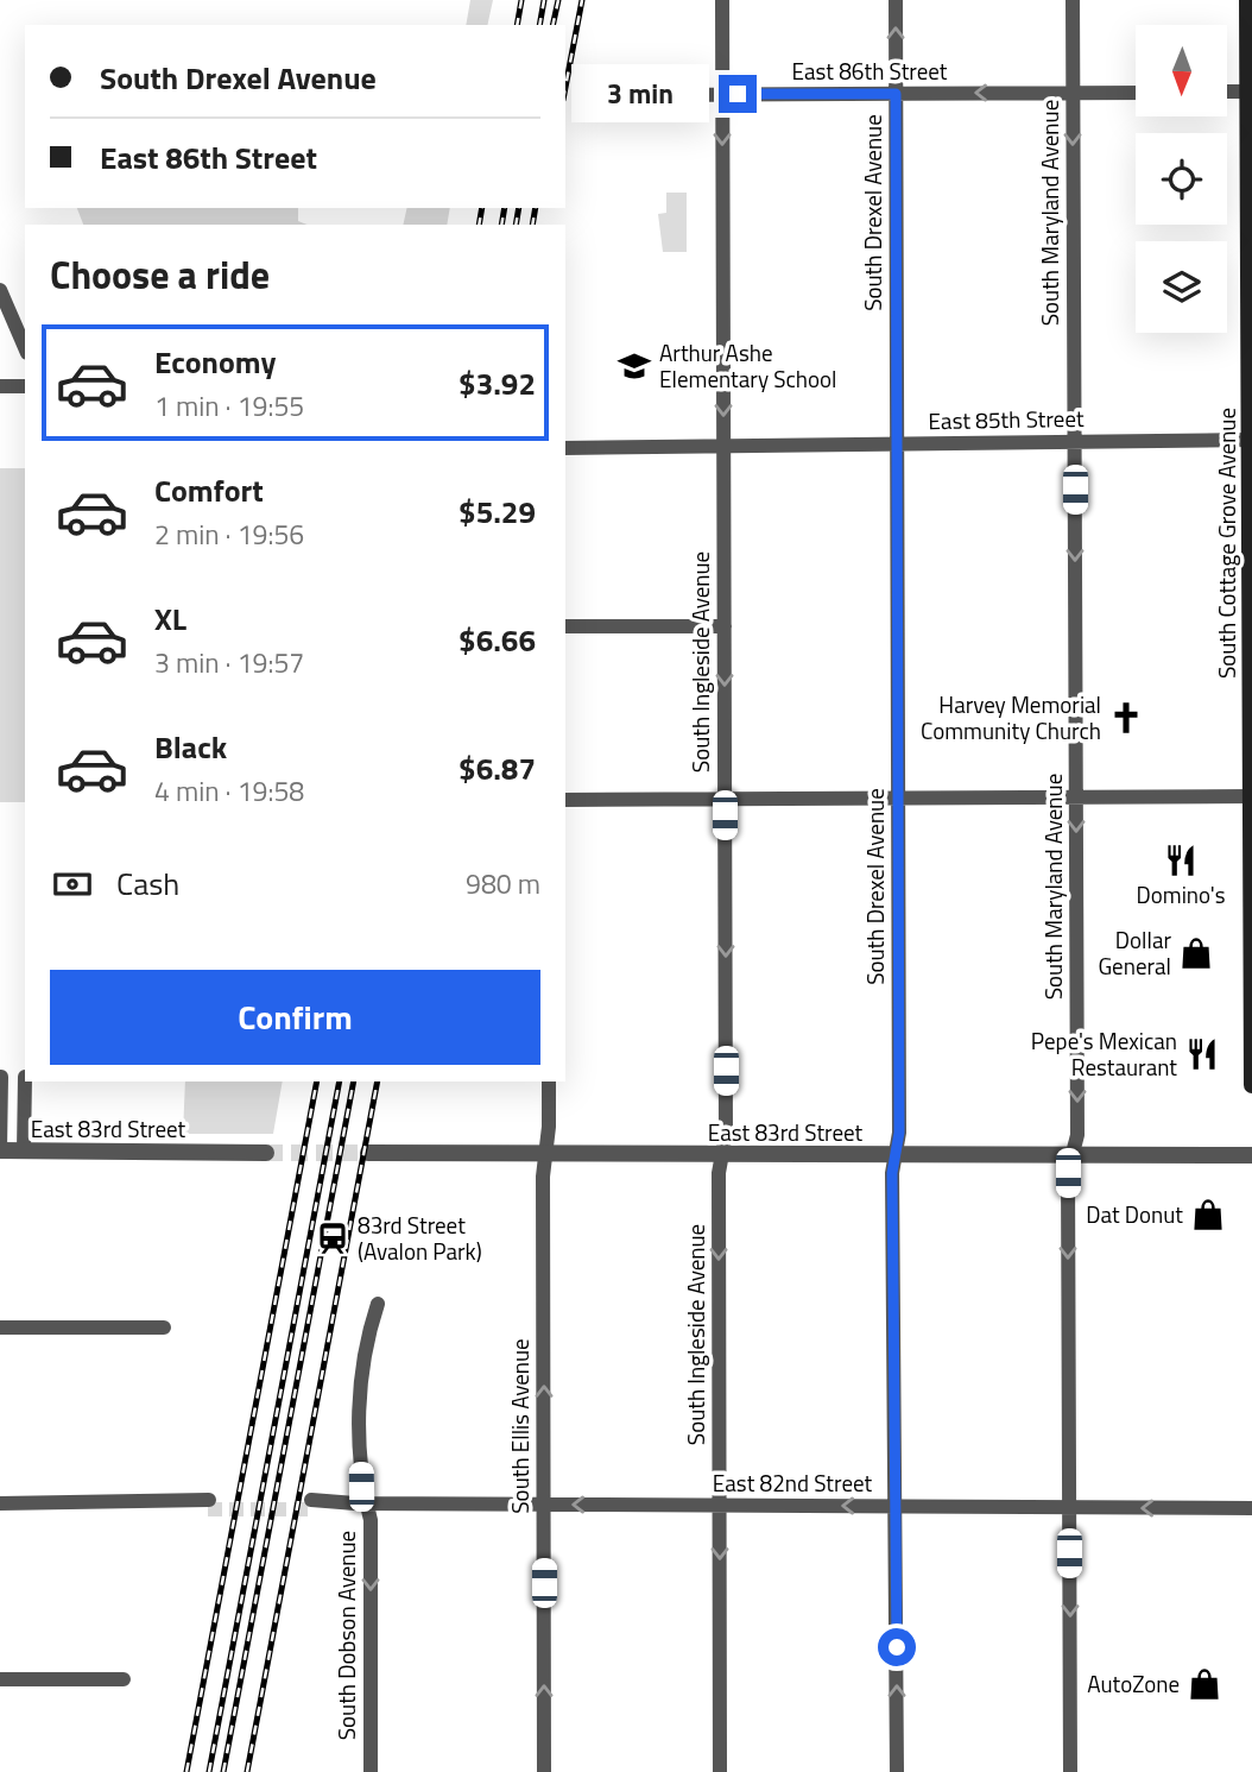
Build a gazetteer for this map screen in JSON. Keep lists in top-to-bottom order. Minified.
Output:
{"streets":{"main road":["South Cottage Grove Avenue"],"street":["East 86th Street","South Drexel Avenue","South Maryland Avenue","East 85th Street","South Ingleside Avenue","East 83rd Street","South Ellis Avenue","East 82nd Street","South Dobson Avenue"]},"crossings":[["East 86th Street","South Drexel Avenue"],["East 86th Street","South Maryland Avenue"],["East 86th Street","South Ingleside Avenue"],["South Drexel Avenue","East 85th Street"],["South Drexel Avenue","East 83rd Street"],["South Drexel Avenue","East 82nd Street"],["South Maryland Avenue","East 85th Street"],["South Maryland Avenue","East 83rd Street"],["South Maryland Avenue","East 82nd Street"],["East 85th Street","South Cottage Grove Avenue"],["East 85th Street","South Ingleside Avenue"],["South Ingleside Avenue","East 83rd Street"],["South Ingleside Avenue","East 82nd Street"],["East 83rd Street","South Ellis Avenue"],["South Ellis Avenue","East 82nd Street"],["East 82nd Street","South Dobson Avenue"]],"one_way":["South Maryland Avenue","South Ingleside Avenue","South Ellis Avenue","East 82nd Street","South Dobson Avenue"],"places":{"school or university":["Arthur Ashe Elementary School"],"church":["Harvey Memorial Community Church"],"restaurant":["Domino's","Pepe's Mexican Restaurant"],"shop":["Dollar General","Dat Donut","AutoZone"],"station":["83rd Street (Avalon Park)"]},"north":"bottom","page":{"banner":["South Drexel Avenue","East 86th Street"],"bubble":"3 min","heading":"Choose a ride","list":[{"name":"Economy","note":"1 min · 19:55","value":"$3.92"},{"name":"Comfort","note":"2 min · 19:56","value":"$5.29"},{"name":"XL","note":"3 min · 19:57","value":"$6.66"},{"name":"Black","note":"4 min · 19:58","value":"$6.87"}],"pay":["Cash","980 m"],"buttons":"Confirm"}}
